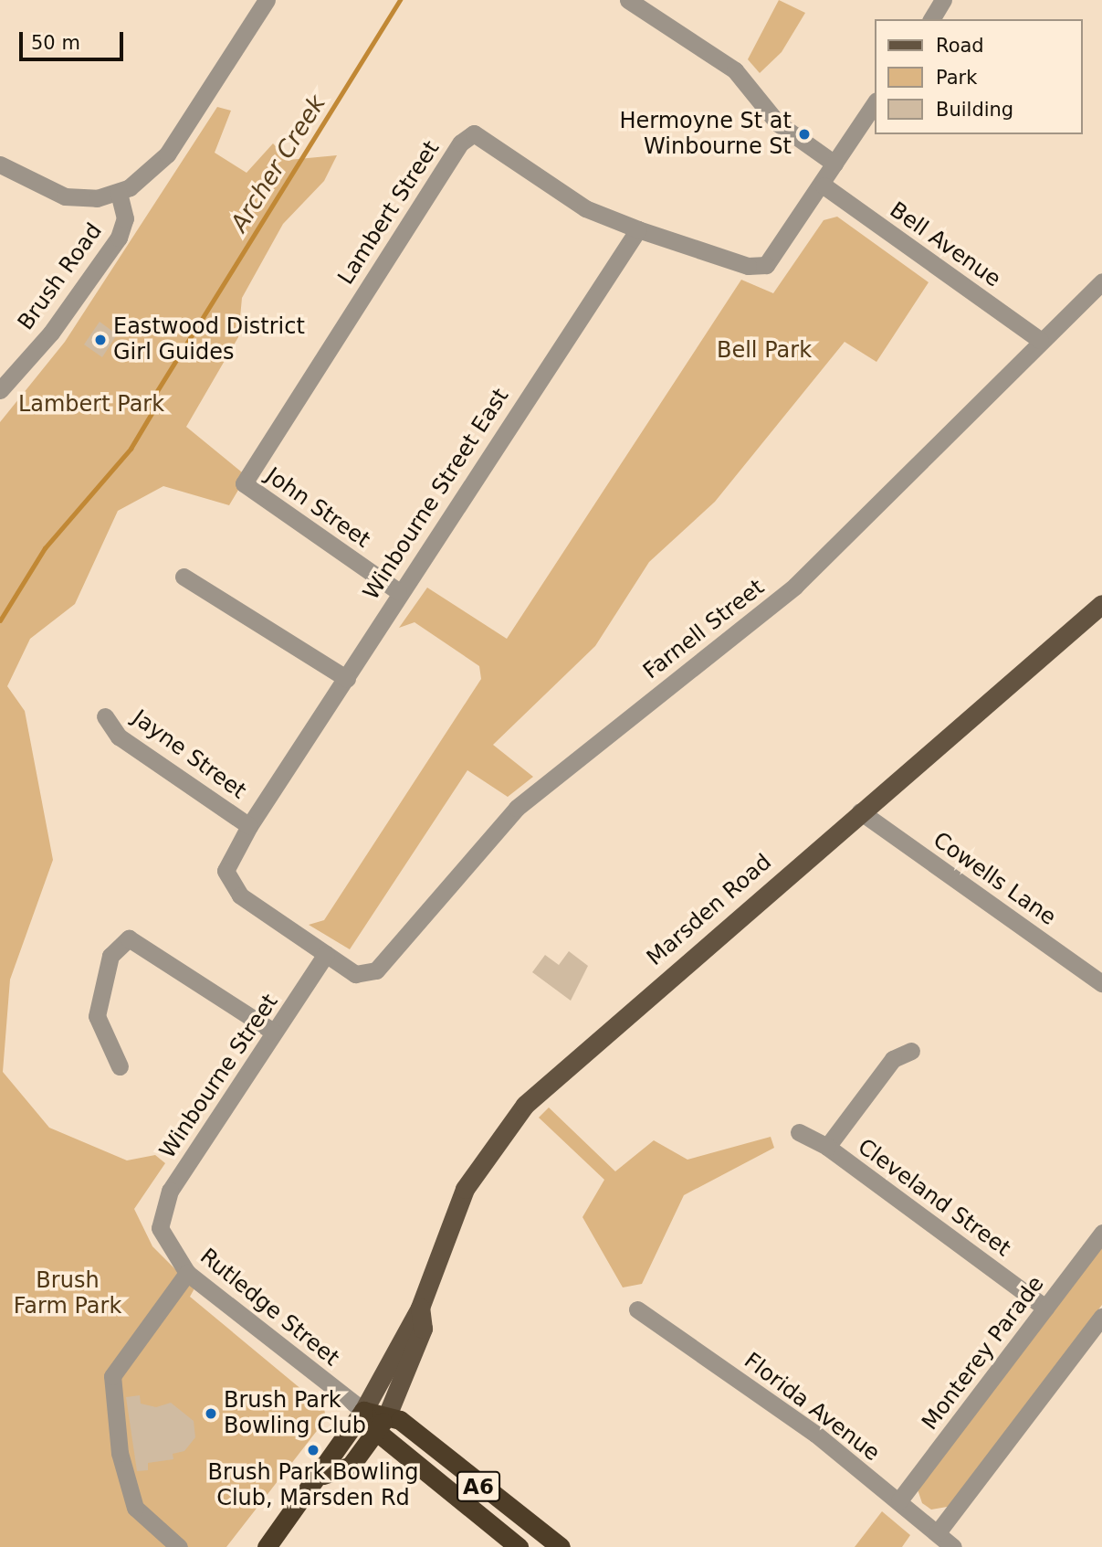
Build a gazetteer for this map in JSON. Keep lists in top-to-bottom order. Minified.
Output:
{"streets":{"highway":["Marsden Road","A6"],"street":["Lambert Street","Bell Avenue","Brush Road","Winbourne Street East","John Street","Farnell Street","Jayne Street","Cowells Lane","Winbourne Street","Cleveland Street","Rutledge Street","Monterey Parade","Florida Avenue"]},"crossings":[["Lambert Street","Winbourne Street East"],["Lambert Street","John Street"],["Bell Avenue","Farnell Street"],["Winbourne Street East","John Street"],["Winbourne Street East","Farnell Street"],["Winbourne Street East","Jayne Street"],["Winbourne Street East","Winbourne Street"],["Farnell Street","Winbourne Street"],["Cowells Lane","Marsden Road"],["Marsden Road","Rutledge Street"],["Marsden Road","A6"],["Winbourne Street","Rutledge Street"],["Cleveland Street","Monterey Parade"],["Rutledge Street","A6"],["Monterey Parade","Florida Avenue"]],"water":["Archer Creek"],"parks":["Bell Park","Lambert Park","Brush Farm Park"],"places":["Hermoyne St at Winbourne St","Eastwood District Girl Guides","Brush Park Bowling Club","Brush Park Bowling Club, Marsden Rd"],"legend":["Road","Park","Building"],"scale_bar":"50 m"}
